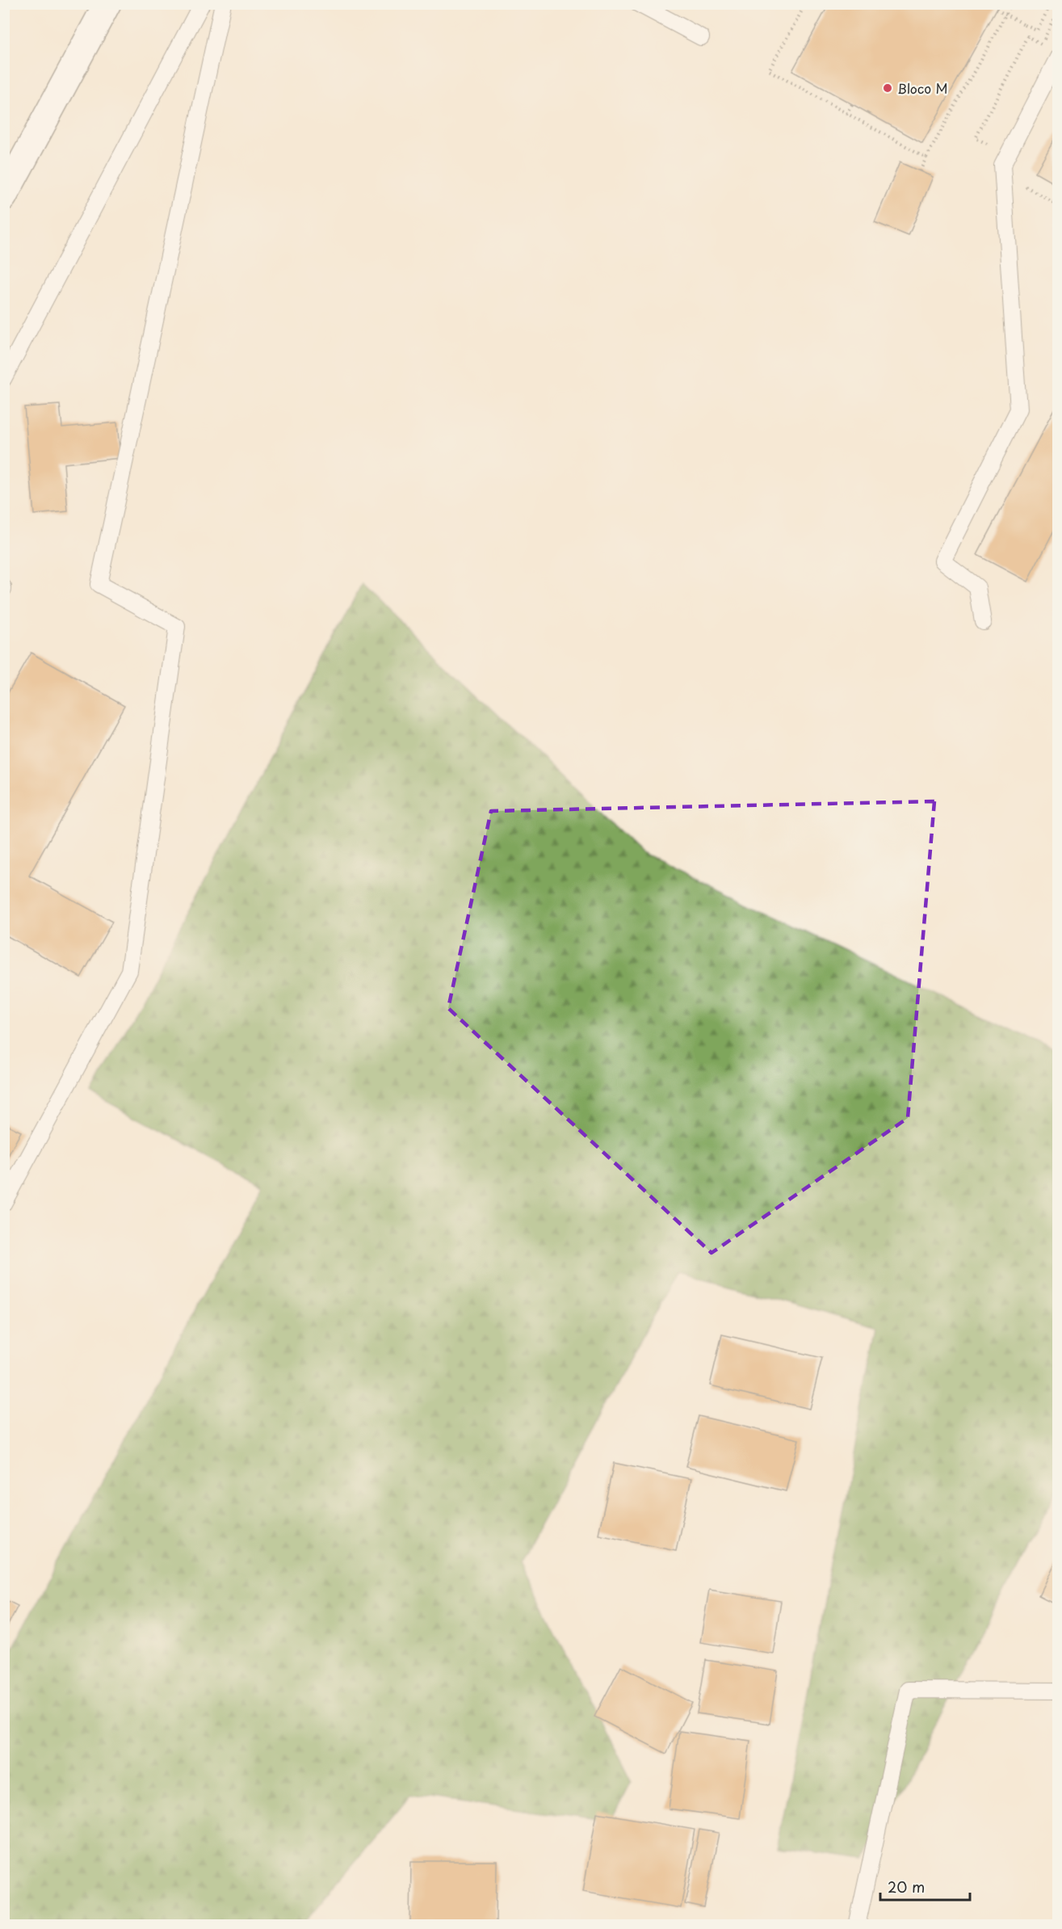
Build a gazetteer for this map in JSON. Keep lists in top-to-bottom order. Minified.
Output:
{"places":["Bloco M"],"scale_bar":"20 m"}
